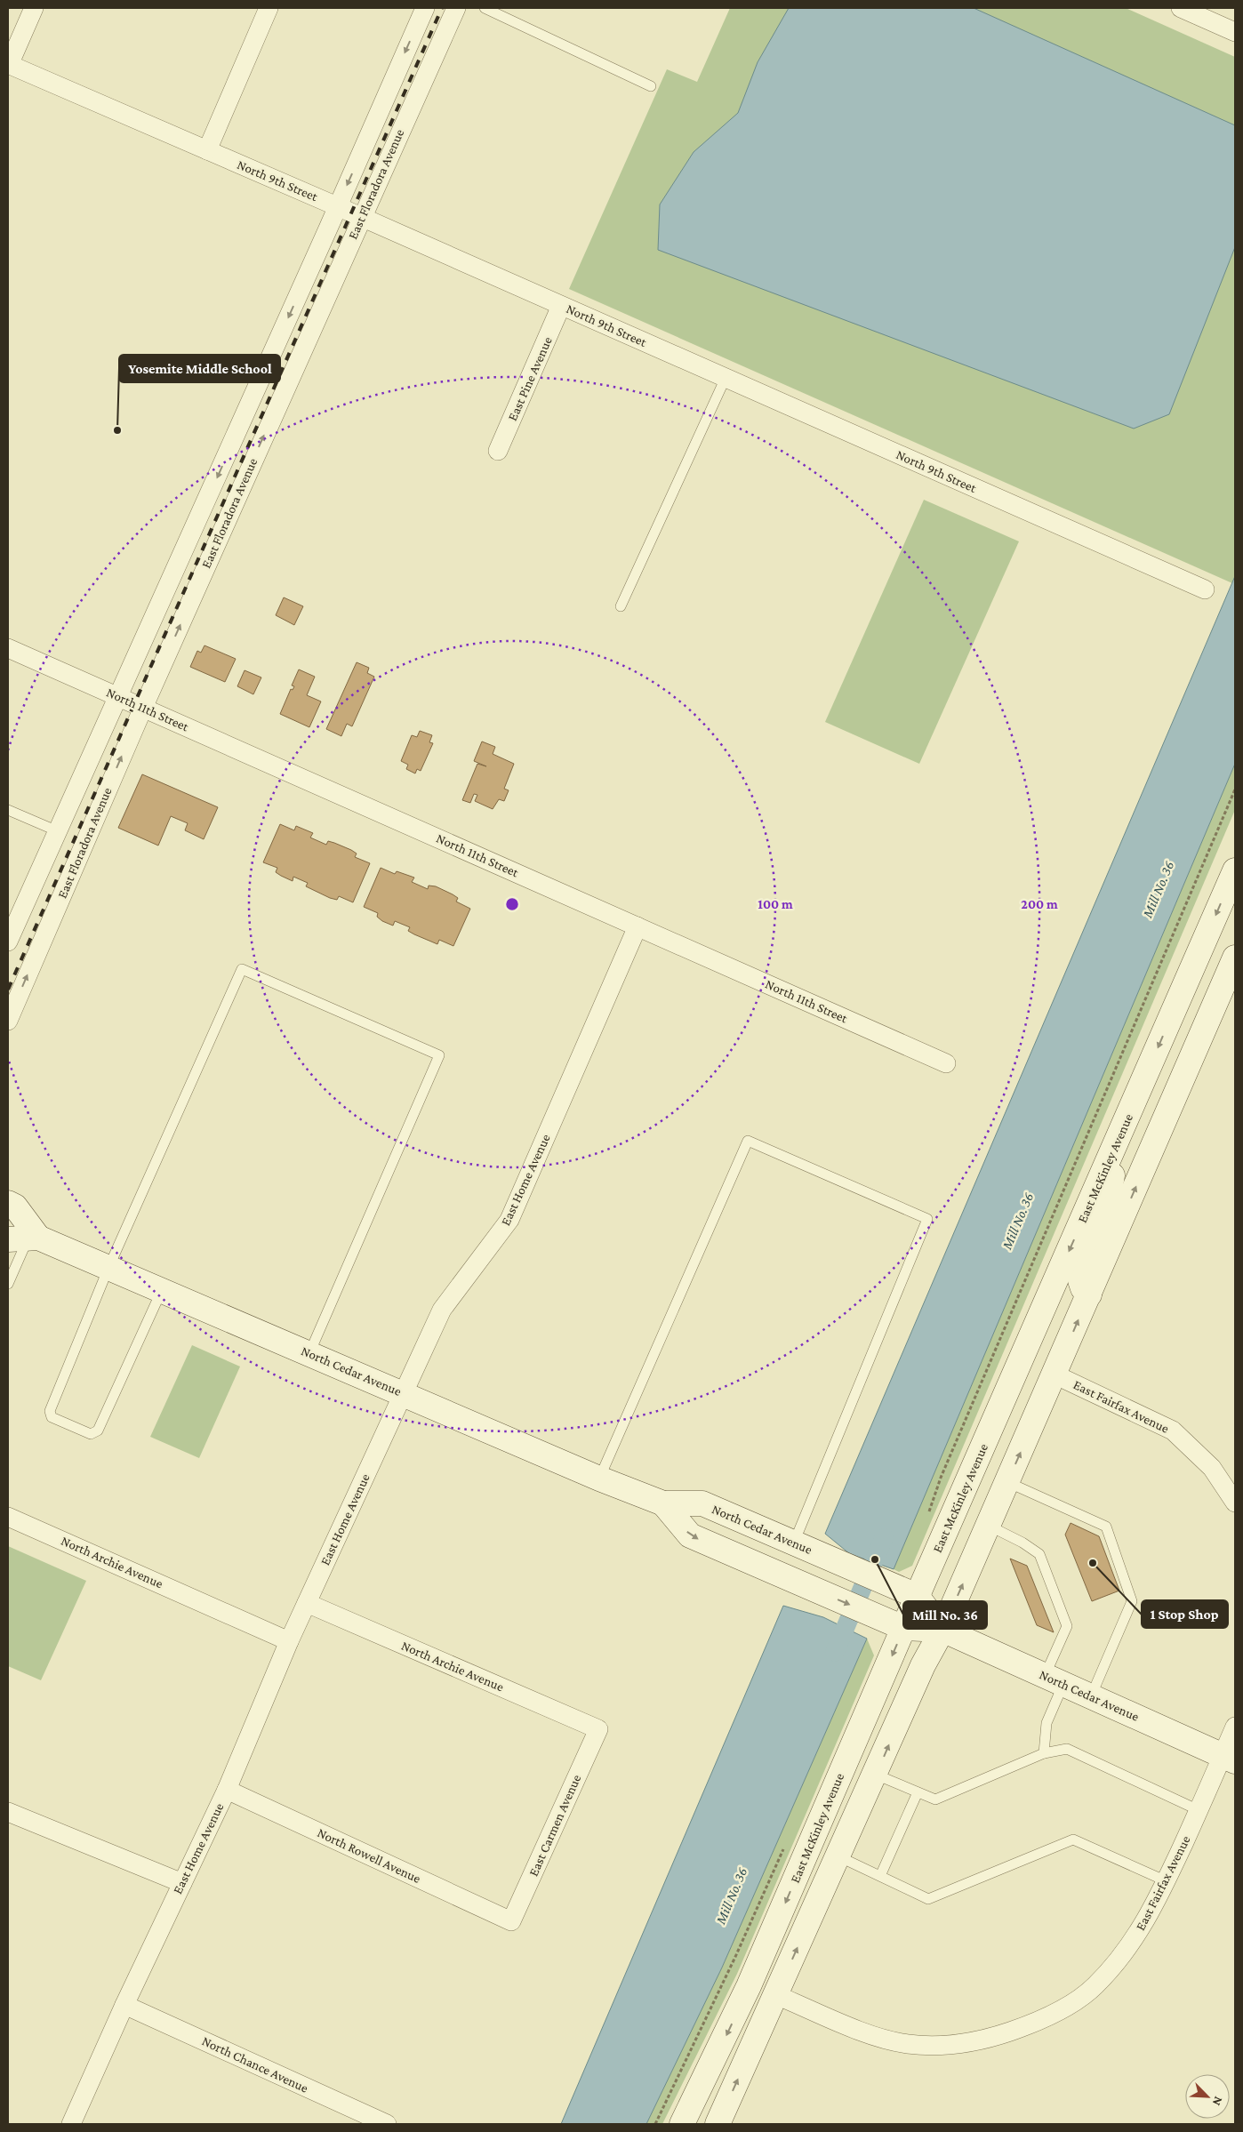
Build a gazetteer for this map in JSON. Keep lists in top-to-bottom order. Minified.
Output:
{"streets":{"main road":["East McKinley Avenue","North Cedar Avenue"],"street":["North 9th Street","East Floradora Avenue","East Pine Avenue","North 11th Street","East Home Avenue","East Fairfax Avenue","North Archie Avenue","East Carmen Avenue","North Rowell Avenue","North Chance Avenue"]},"crossings":[["North 9th Street","East Floradora Avenue"],["North 9th Street","East Pine Avenue"],["East Floradora Avenue","North 11th Street"],["North 11th Street","East Home Avenue"],["East McKinley Avenue","North Cedar Avenue"],["East Home Avenue","North Cedar Avenue"],["East Home Avenue","North Archie Avenue"],["East Home Avenue","North Rowell Avenue"],["East Home Avenue","North Chance Avenue"],["North Cedar Avenue","East Fairfax Avenue"],["North Archie Avenue","East Carmen Avenue"],["East Carmen Avenue","North Rowell Avenue"]],"water":["Mill No. 36"],"places":["Yosemite Middle School","Mill No. 36","1 Stop Shop"],"north":"bottom right","rings":["100 m","200 m"]}
